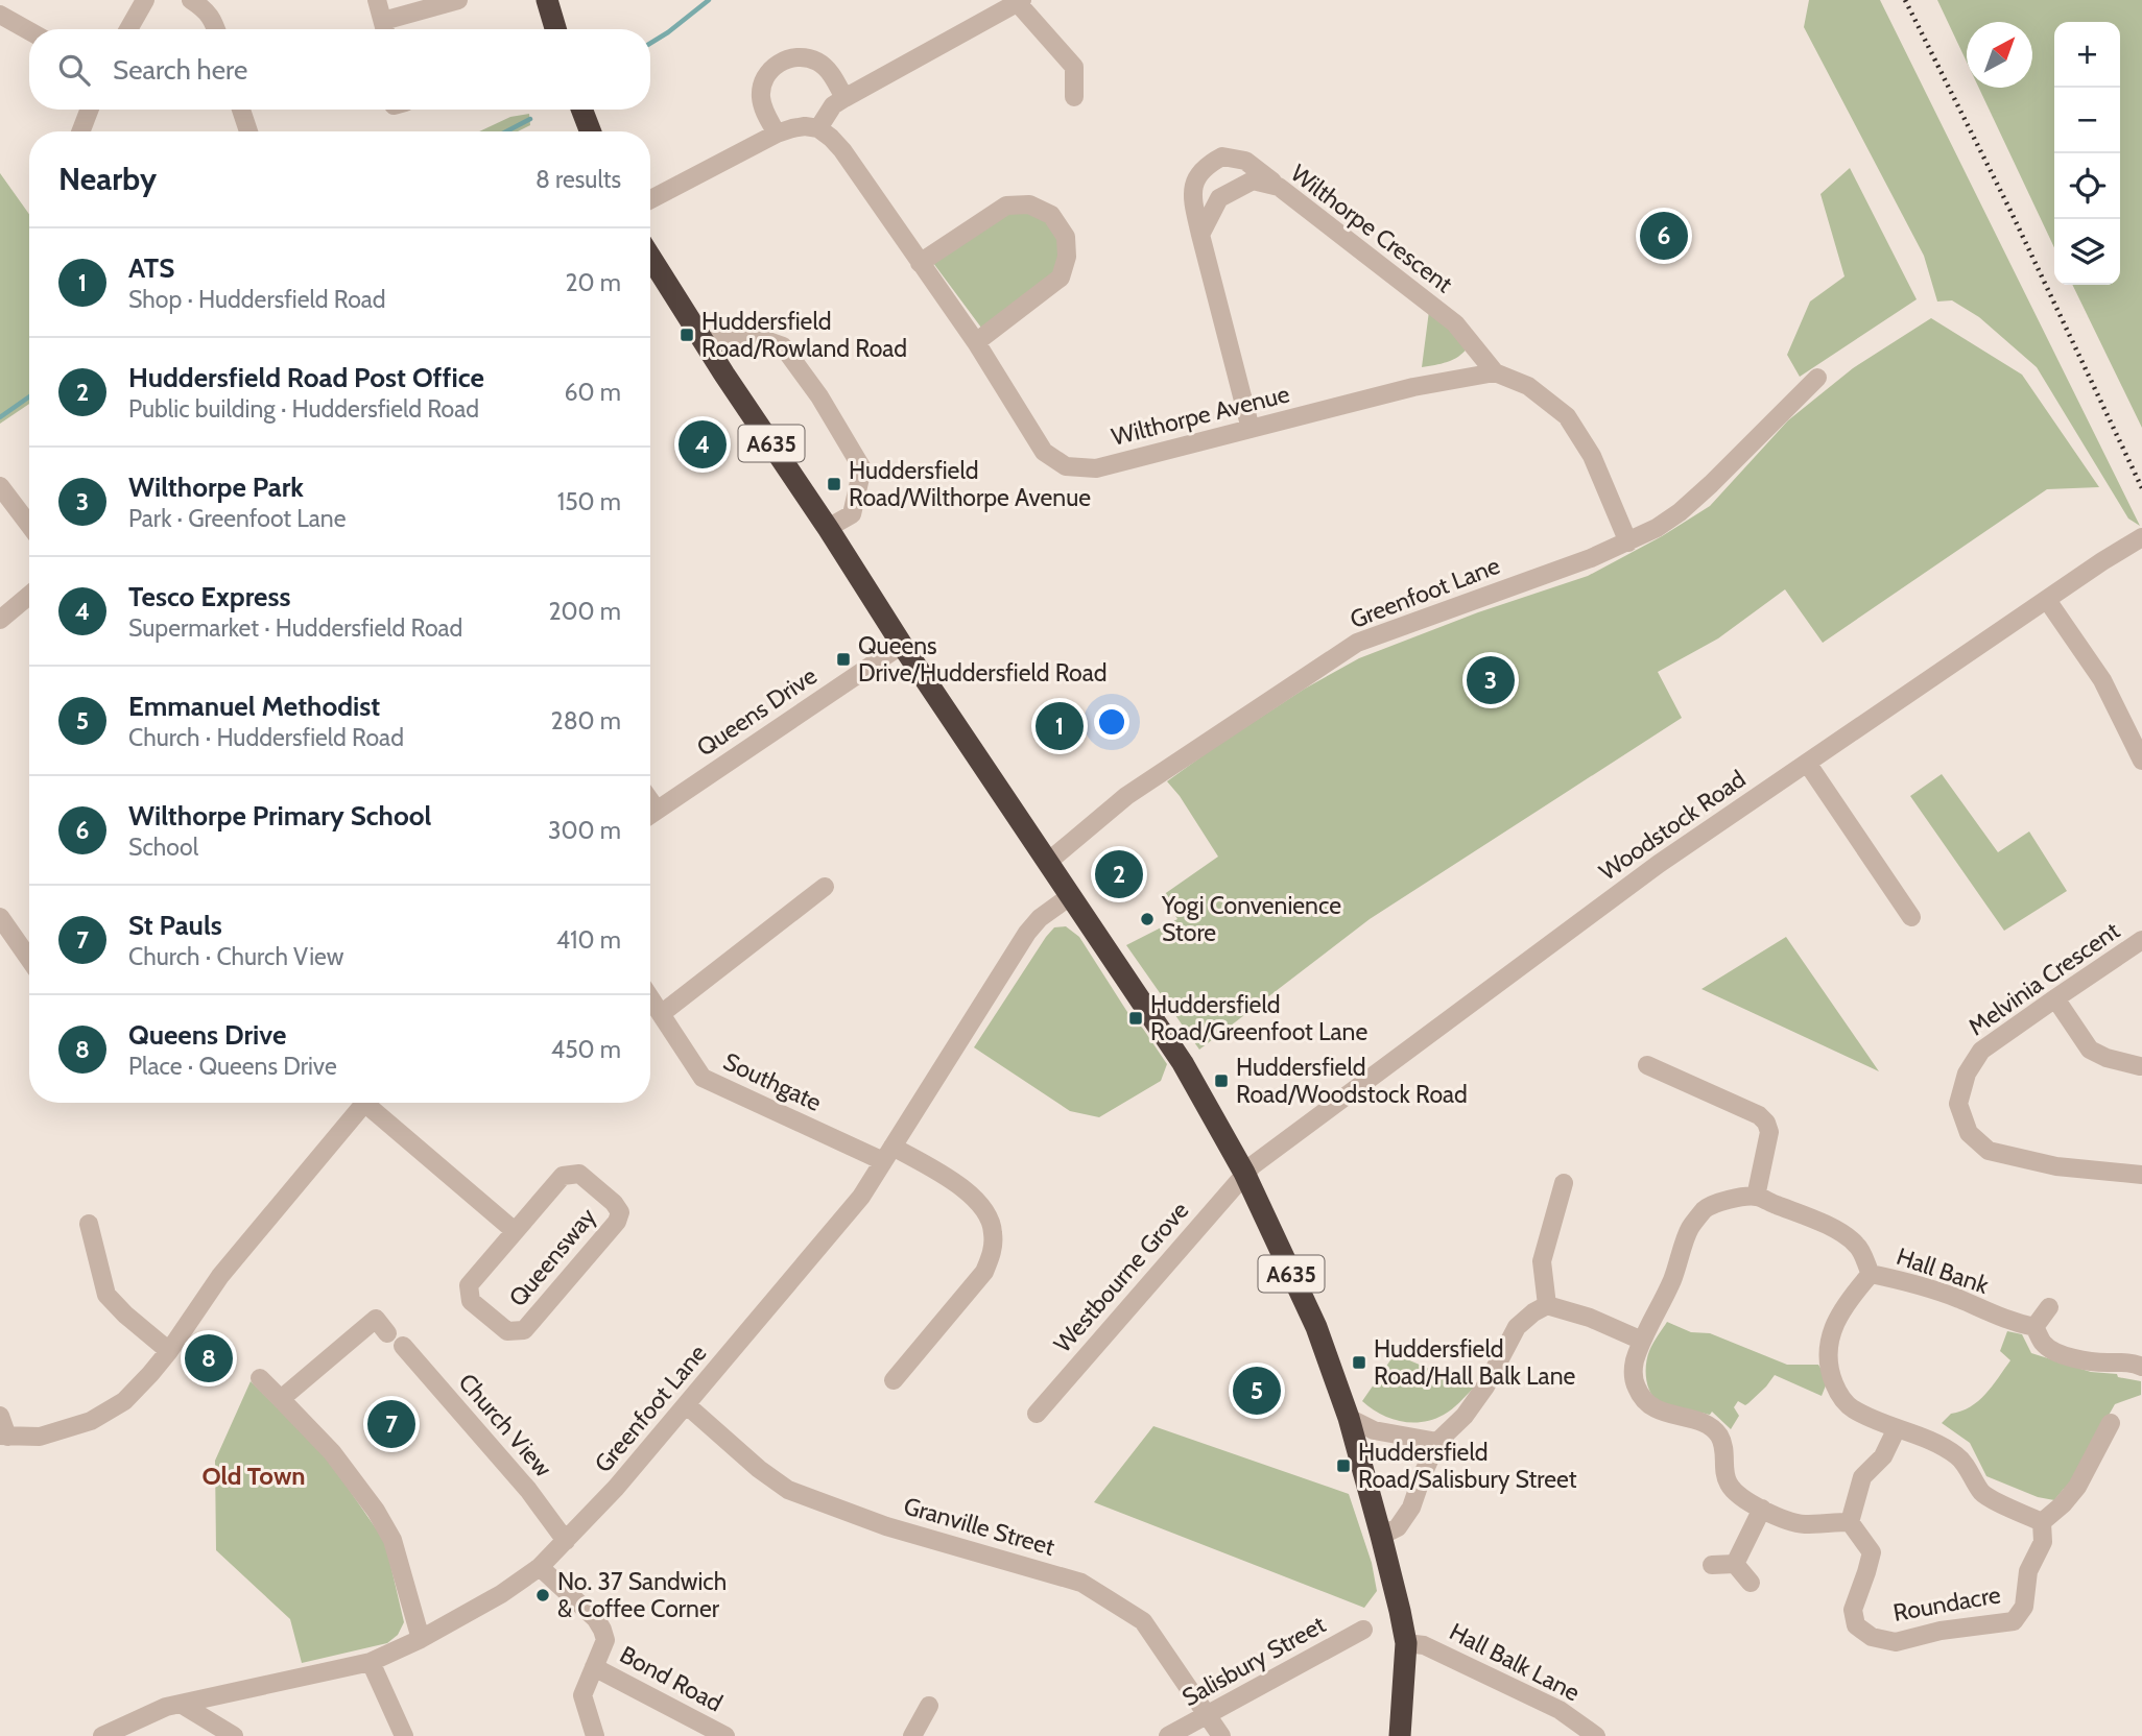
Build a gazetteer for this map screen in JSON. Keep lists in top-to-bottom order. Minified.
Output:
{"streets":{"highway":["A635"],"street":["Wilthorpe Crescent","Wilthorpe Avenue","Greenfoot Lane","Queens Drive","Woodstock Road","Melvinia Crescent","Southgate","Queensway","Hall Bank","Westbourne Grove","Church View","Granville Street","Roundacre","Salisbury Street","Hall Balk Lane","Bond Road"]},"crossings":[["Wilthorpe Crescent","Wilthorpe Avenue"],["A635","Greenfoot Lane"],["A635","Queens Drive"],["A635","Woodstock Road"],["A635","Westbourne Grove"],["A635","Hall Balk Lane"],["Greenfoot Lane","Southgate"],["Greenfoot Lane","Church View"],["Greenfoot Lane","Granville Street"],["Woodstock Road","Westbourne Grove"],["Granville Street","Salisbury Street"]],"districts":["Old Town"],"places":{"transit":["Huddersfield Road/Rowland Road","Huddersfield Road/Wilthorpe Avenue","Queens Drive/Huddersfield Road","Huddersfield Road/Greenfoot Lane","Huddersfield Road/Woodstock Road","Huddersfield Road/Hall Balk Lane","Huddersfield Road/Salisbury Street"],"other":["Yogi Convenience Store","No. 37 Sandwich & Coffee Corner"]},"north":"top right","page":{"map_buttons":["+","−"],"search":"Search here","heading":["Nearby","8 results"],"pins":["6","4","3","1","2","8","5","7"],"list":[{"mark":"1","name":"ATS","note":"Shop · Huddersfield Road","value":"20 m"},{"mark":"2","name":"Huddersfield Road Post Office","note":"Public building · Huddersfield Road","value":"60 m"},{"mark":"3","name":"Wilthorpe Park","note":"Park · Greenfoot Lane","value":"150 m"},{"mark":"4","name":"Tesco Express","note":"Supermarket · Huddersfield Road","value":"200 m"},{"mark":"5","name":"Emmanuel Methodist","note":"Church · Huddersfield Road","value":"280 m"},{"mark":"6","name":"Wilthorpe Primary School","note":"School","value":"300 m"},{"mark":"7","name":"St Pauls","note":"Church · Church View","value":"410 m"},{"mark":"8","name":"Queens Drive","note":"Place · Queens Drive","value":"450 m"}]}}
